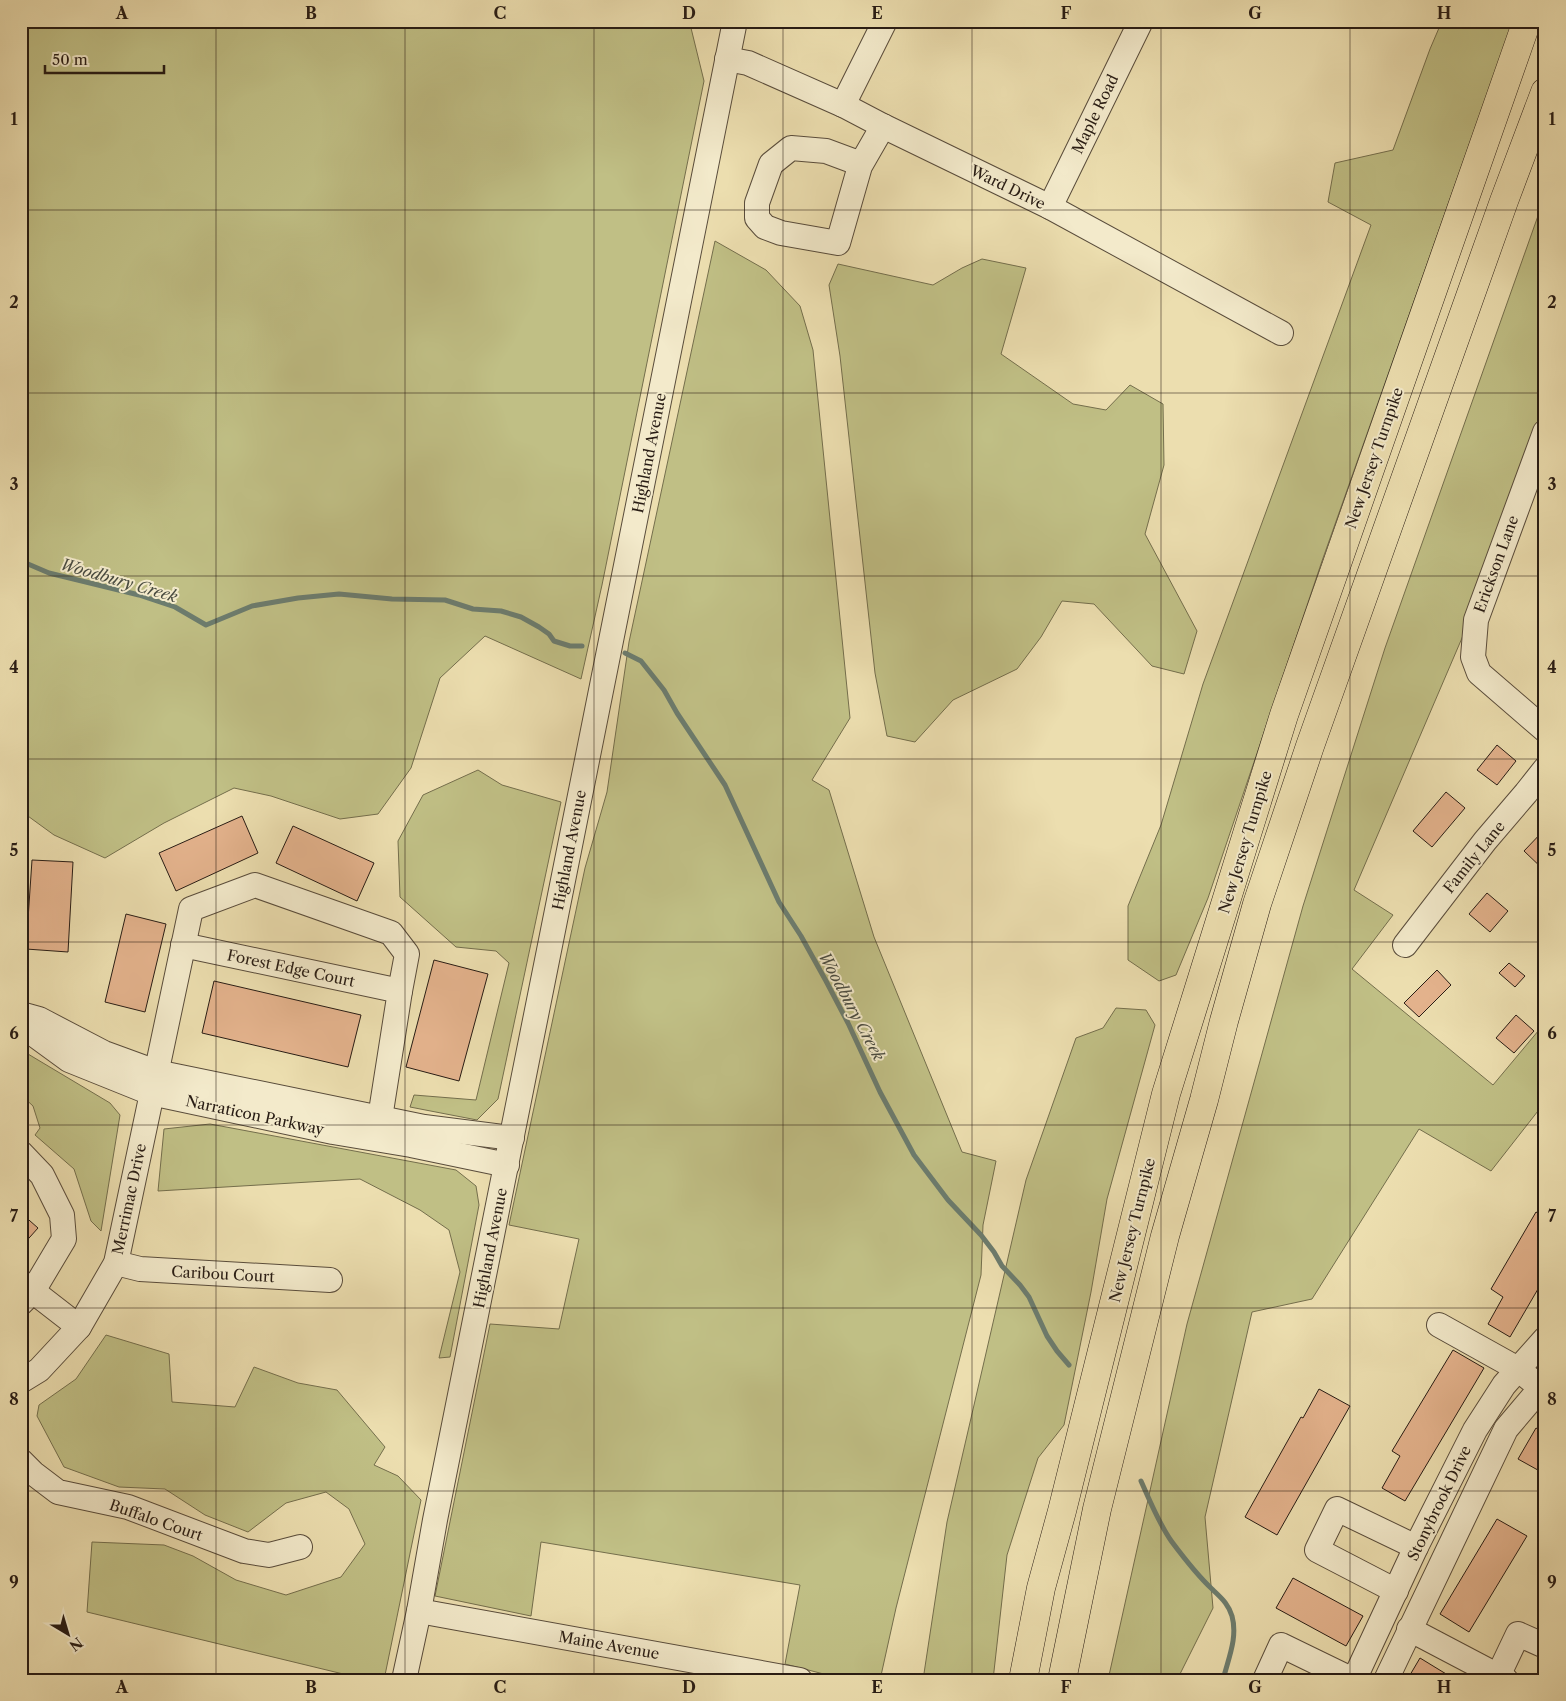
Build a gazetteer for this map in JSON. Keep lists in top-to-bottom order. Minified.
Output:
{"streets":{"highway":["New Jersey Turnpike"],"street":["Maple Road","Ward Drive","Highland Avenue","Erickson Lane","Family Lane","Forest Edge Court","Narraticon Parkway","Merrimac Drive","Caribou Court","Stonybrook Drive","Buffalo Court","Maine Avenue"]},"crossings":[["Maple Road","Ward Drive"],["Ward Drive","Highland Avenue"],["Highland Avenue","Narraticon Parkway"],["Highland Avenue","Maine Avenue"],["Narraticon Parkway","Merrimac Drive"],["Merrimac Drive","Caribou Court"]],"water":["Woodbury Creek"],"scale_bar":"50 m","north":"bottom right","grid":{"columns":["A","B","C","D","E","F","G","H"],"rows":["1","2","3","4","5","6","7","8","9"]}}
